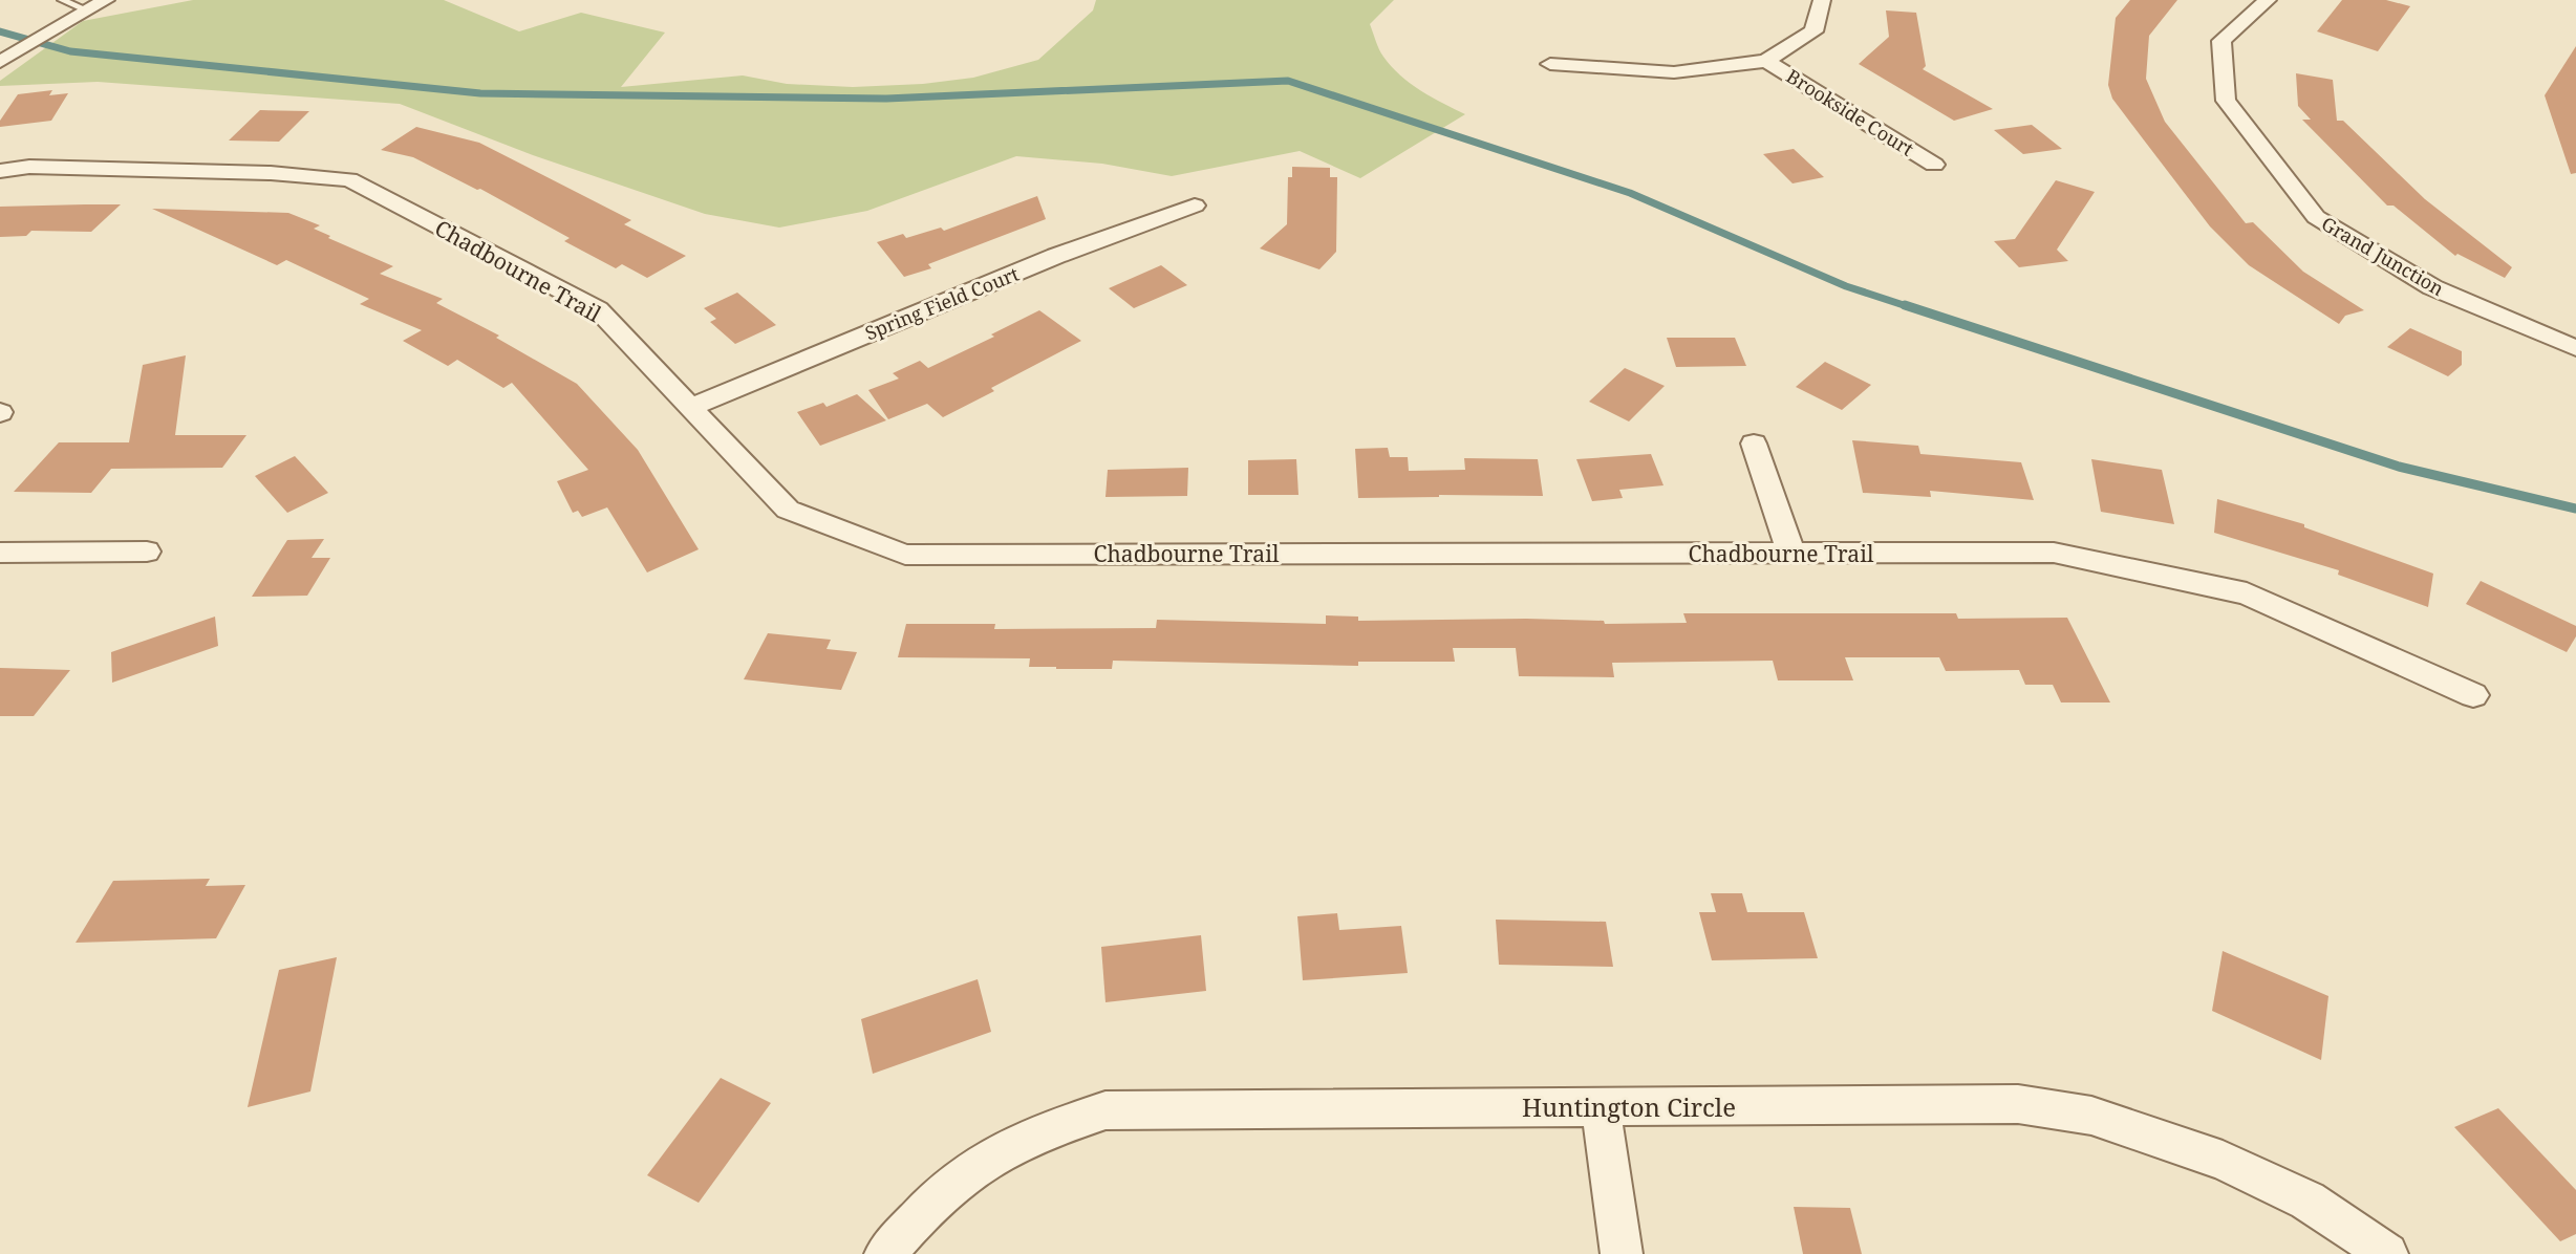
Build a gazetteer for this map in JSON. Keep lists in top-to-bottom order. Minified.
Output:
{"streets":{"street":["Brookside Court","Grand Junction","Chadbourne Trail","Spring Field Court","Huntington Circle"]},"crossings":[["Chadbourne Trail","Spring Field Court"]]}
